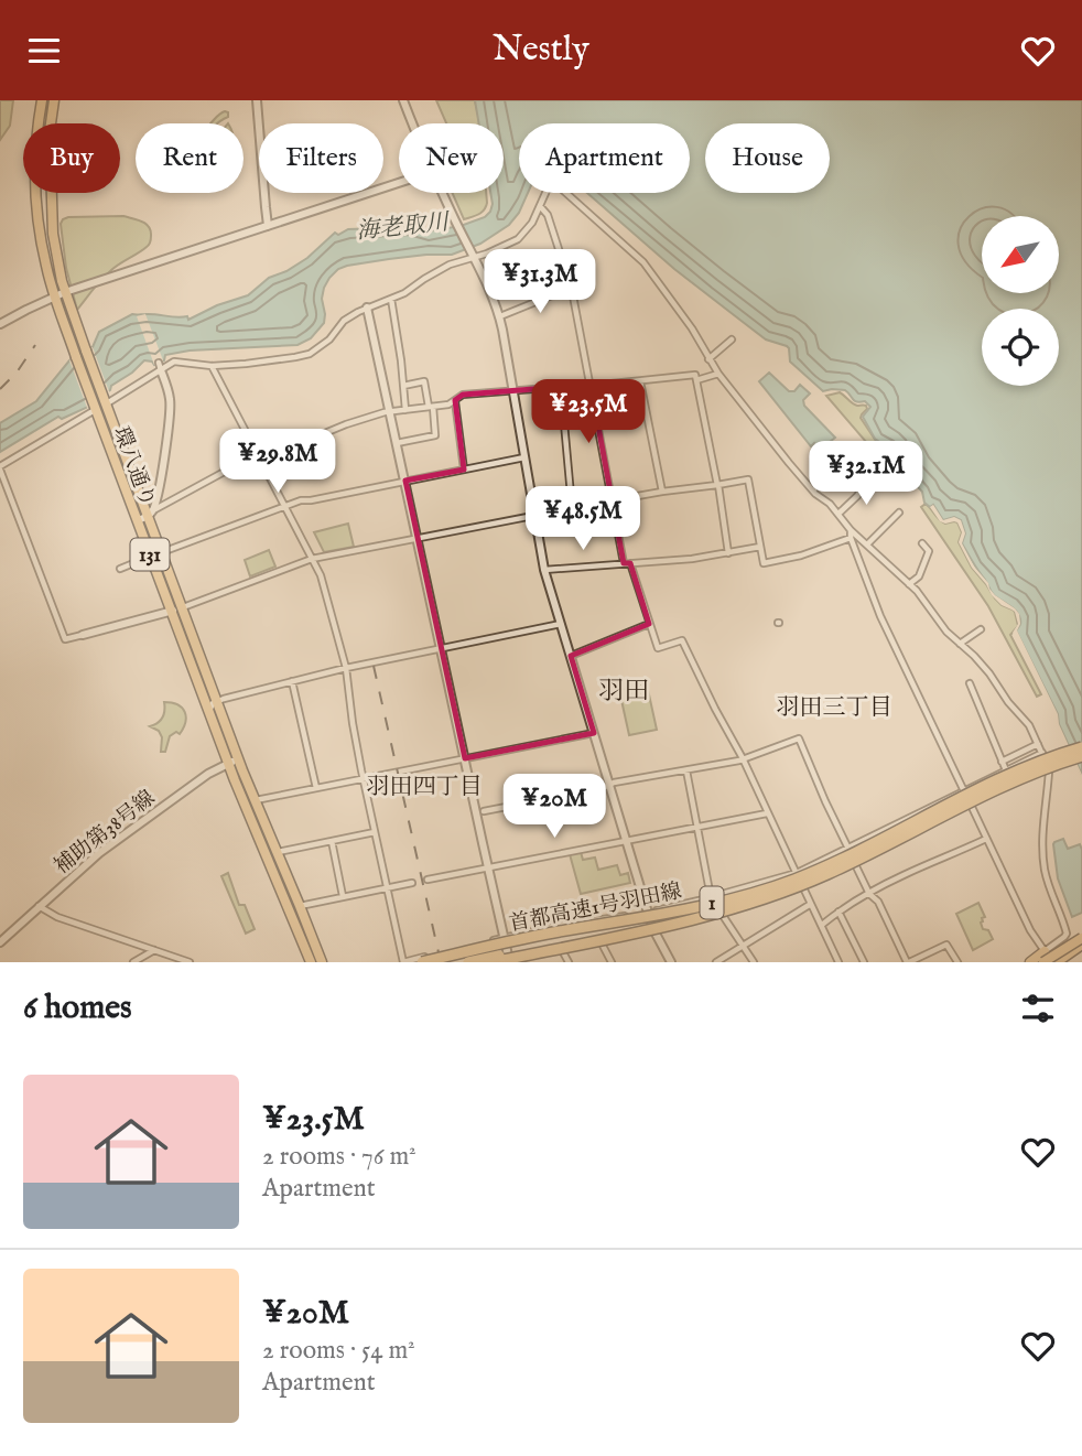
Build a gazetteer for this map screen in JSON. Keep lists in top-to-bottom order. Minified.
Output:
{"streets":{"highway":["1","首都高速1号羽田線"],"main road":["環八通り","131"],"street":["補助第38号線"]},"crossings":[["環八通り","補助第38号線"]],"districts":["羽田","羽田三丁目","羽田四丁目"],"water":["海老取川"],"north":"bottom left","page":{"header":"Nestly","chip":["Buy","Rent","Filters","New","Apartment","House"],"price":["¥31.3M","¥23.5M","¥29.8M","¥32.1M","¥48.5M","¥20M"],"heading":"6 homes","list":[{"name":"¥23.5M","note":"2 rooms · 76 m² · Apartment"},{"name":"¥20M","note":"2 rooms · 54 m² · Apartment"}]}}
